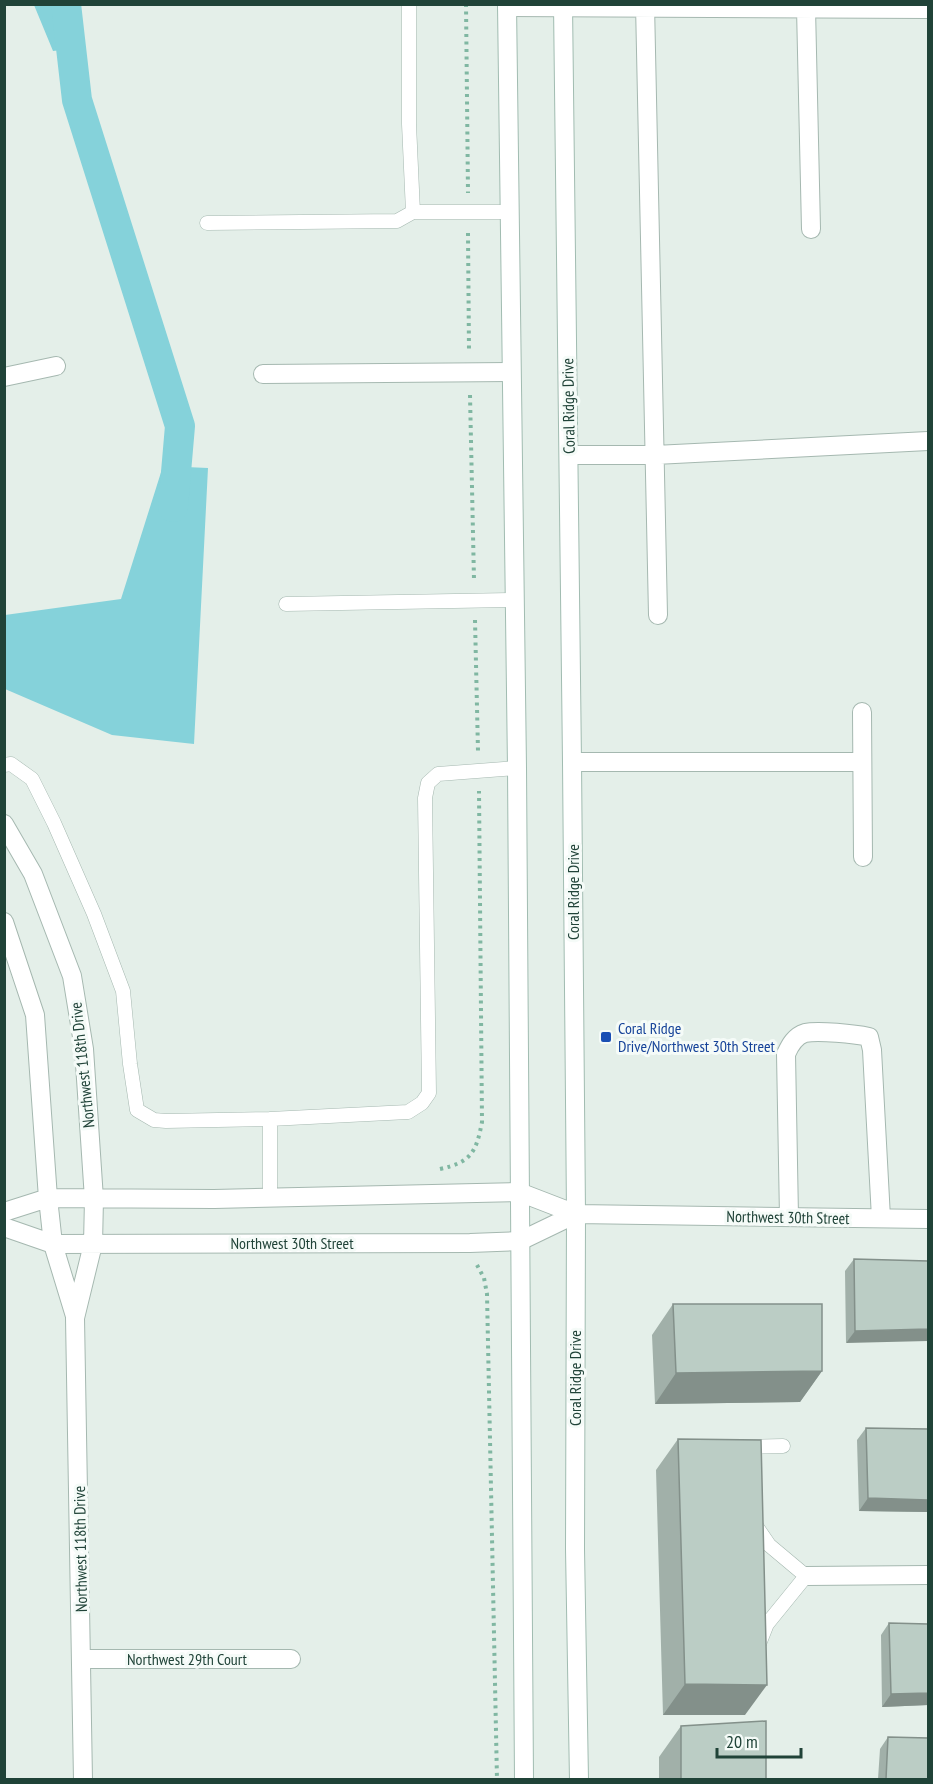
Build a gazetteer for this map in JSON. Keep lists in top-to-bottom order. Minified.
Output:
{"streets":{"street":["Coral Ridge Drive","Northwest 118th Drive","Northwest 30th Street","Northwest 29th Court"]},"crossings":[["Coral Ridge Drive","Northwest 30th Street"],["Northwest 118th Drive","Northwest 30th Street"],["Northwest 118th Drive","Northwest 29th Court"]],"places":{"transit":["Coral Ridge Drive/Northwest 30th Street"]},"scale_bar":"20 m"}
